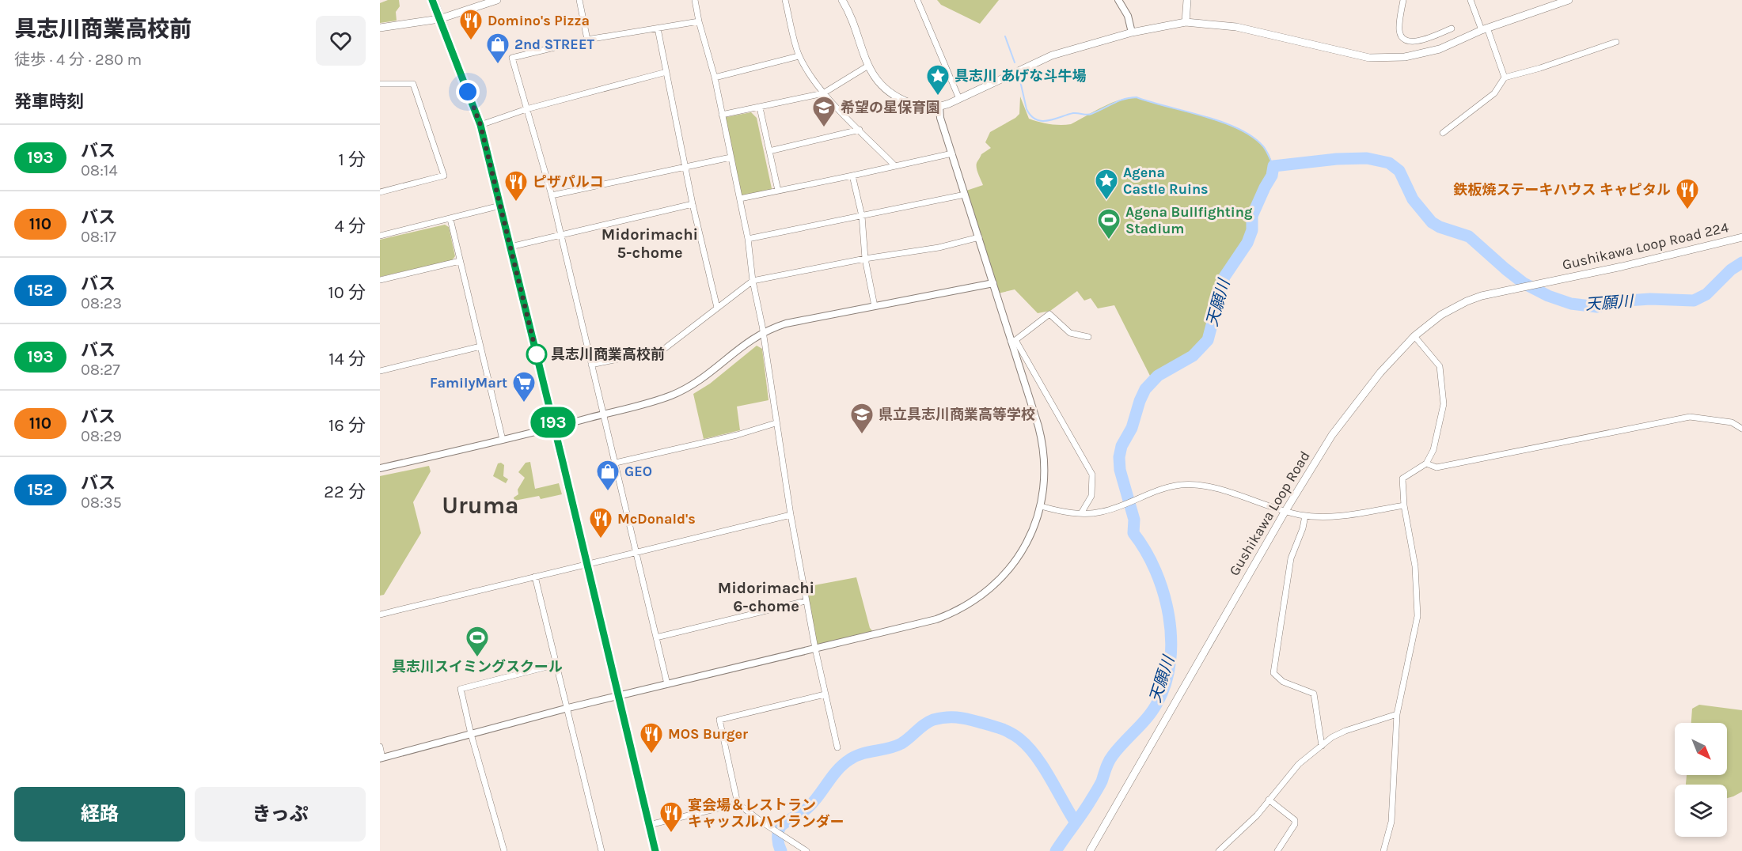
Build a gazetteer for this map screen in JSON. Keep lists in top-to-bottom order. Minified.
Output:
{"streets":{"main road":["Gushikawa Loop Road 224","Gushikawa Loop Road"]},"crossings":[["Gushikawa Loop Road 224","Gushikawa Loop Road"]],"districts":["Midorimachi 5-chome","Uruma","Midorimachi 6-chome"],"water":["天願川"],"places":{"restaurant":["Domino's Pizza","ピザパルコ","鉄板焼ステーキハウス キャピタル","McDonald's","MOS Burger","宴会場＆レストラン キャッスルハイランダー"],"shop":["2nd STREET","GEO"],"place":["具志川 あげな斗牛場","Agena Castle Ruins"],"school or university":["希望の星保育園","県立具志川商業高等学校"],"sports":["Agena Bullfighting Stadium","具志川スイミングスクール"],"other":["具志川商業高校前"],"supermarket":["FamilyMart"]},"lines":["bus line 193"],"north":"bottom right","page":{"heading":[["具志川商業高校前","徒歩 · 4 分 · 280 m"],"発車時刻"],"on_map":"193","list":[{"mark":"193","name":"バス","note":"08:14","value":"1 分"},{"mark":"110","name":"バス","note":"08:17","value":"4 分"},{"mark":"152","name":"バス","note":"08:23","value":"10 分"},{"mark":"193","name":"バス","note":"08:27","value":"14 分"},{"mark":"110","name":"バス","note":"08:29","value":"16 分"},{"mark":"152","name":"バス","note":"08:35","value":"22 分"}],"buttons":["経路","きっぷ"]}}
